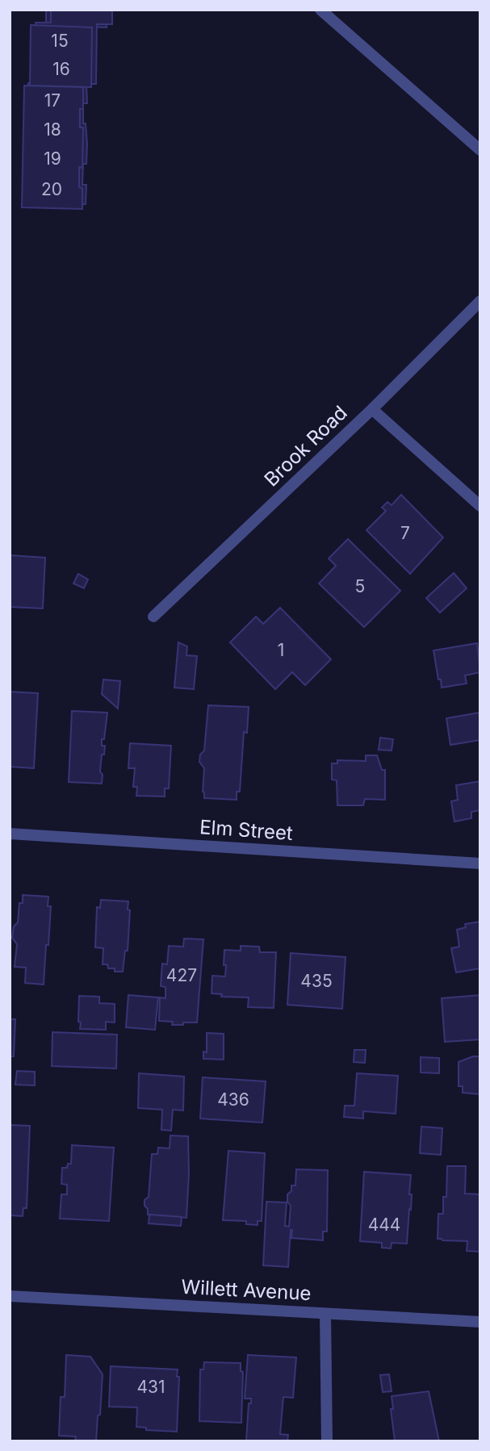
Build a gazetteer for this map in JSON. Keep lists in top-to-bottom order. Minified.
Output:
{"streets":{"street":["Brook Road","Elm Street","Willett Avenue"]},"house_numbers":["15","16","17","18","19","20","7","5","1","427","435","436","444","431"]}
